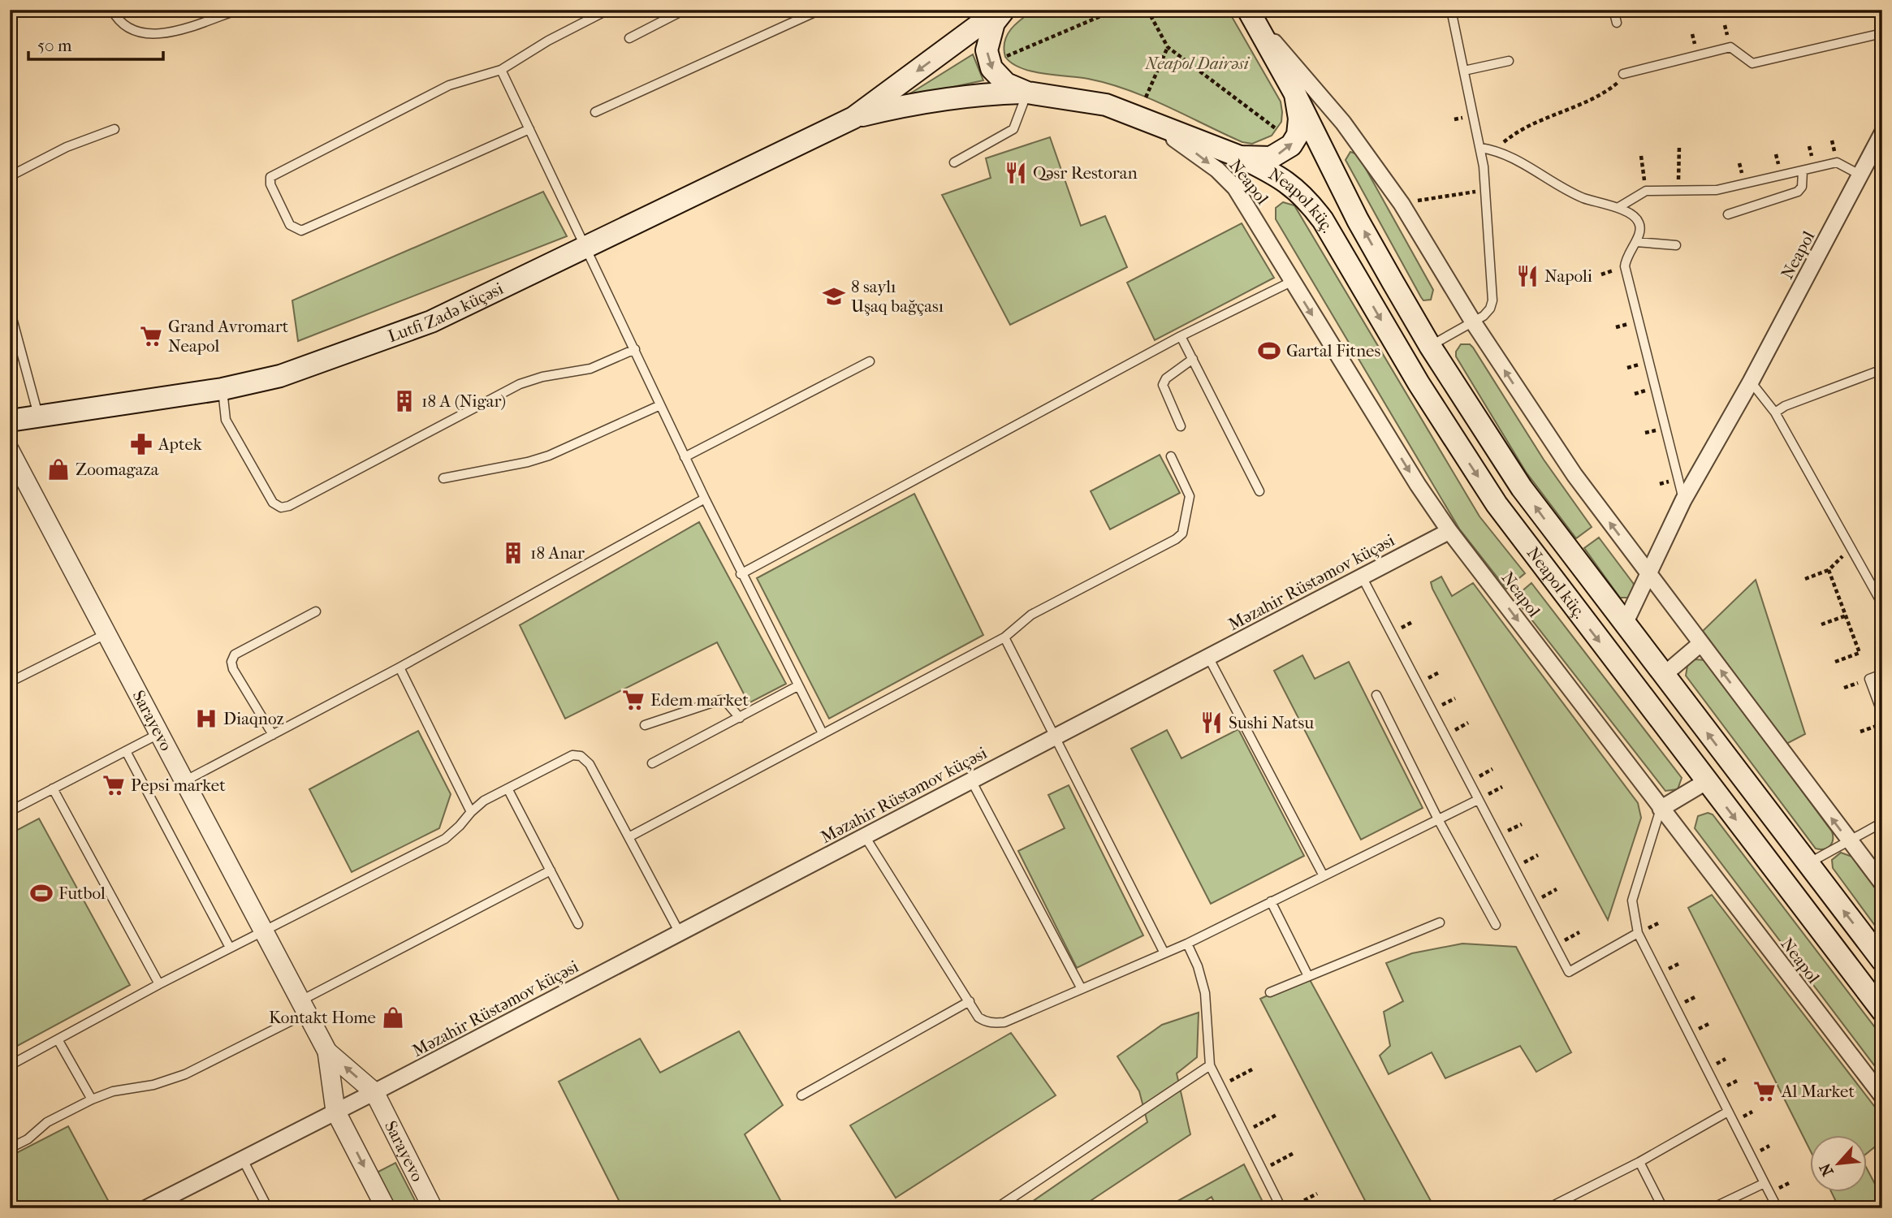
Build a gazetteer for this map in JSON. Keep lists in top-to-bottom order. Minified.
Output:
{"streets":{"main road":["Neapol küç.","Lutfi Zadə küçəsi"],"street":["Neapol","Məzahir Rüstəmov küçəsi","Sarayevo"]},"crossings":[["Neapol","Neapol küç."],["Neapol","Məzahir Rüstəmov küçəsi"],["Məzahir Rüstəmov küçəsi","Sarayevo"]],"parks":["Neapol Dairəsi"],"places":{"restaurant":["Qəsr Restoran","Napoli","Sushi Natsu"],"school or university":["8 saylı Uşaq bağçası"],"supermarket":["Grand Avromart Neapol","Edem market","Pepsi market","Al Market"],"sports":["Gartal Fitnes","Futbol"],"building":["18 A (Nigar)","18 Anar"],"pharmacy":["Aptek"],"shop":["Zoomagaza","Kontakt Home"],"hospital":["Diaqnoz"]},"scale_bar":"50 m","north":"bottom left"}
